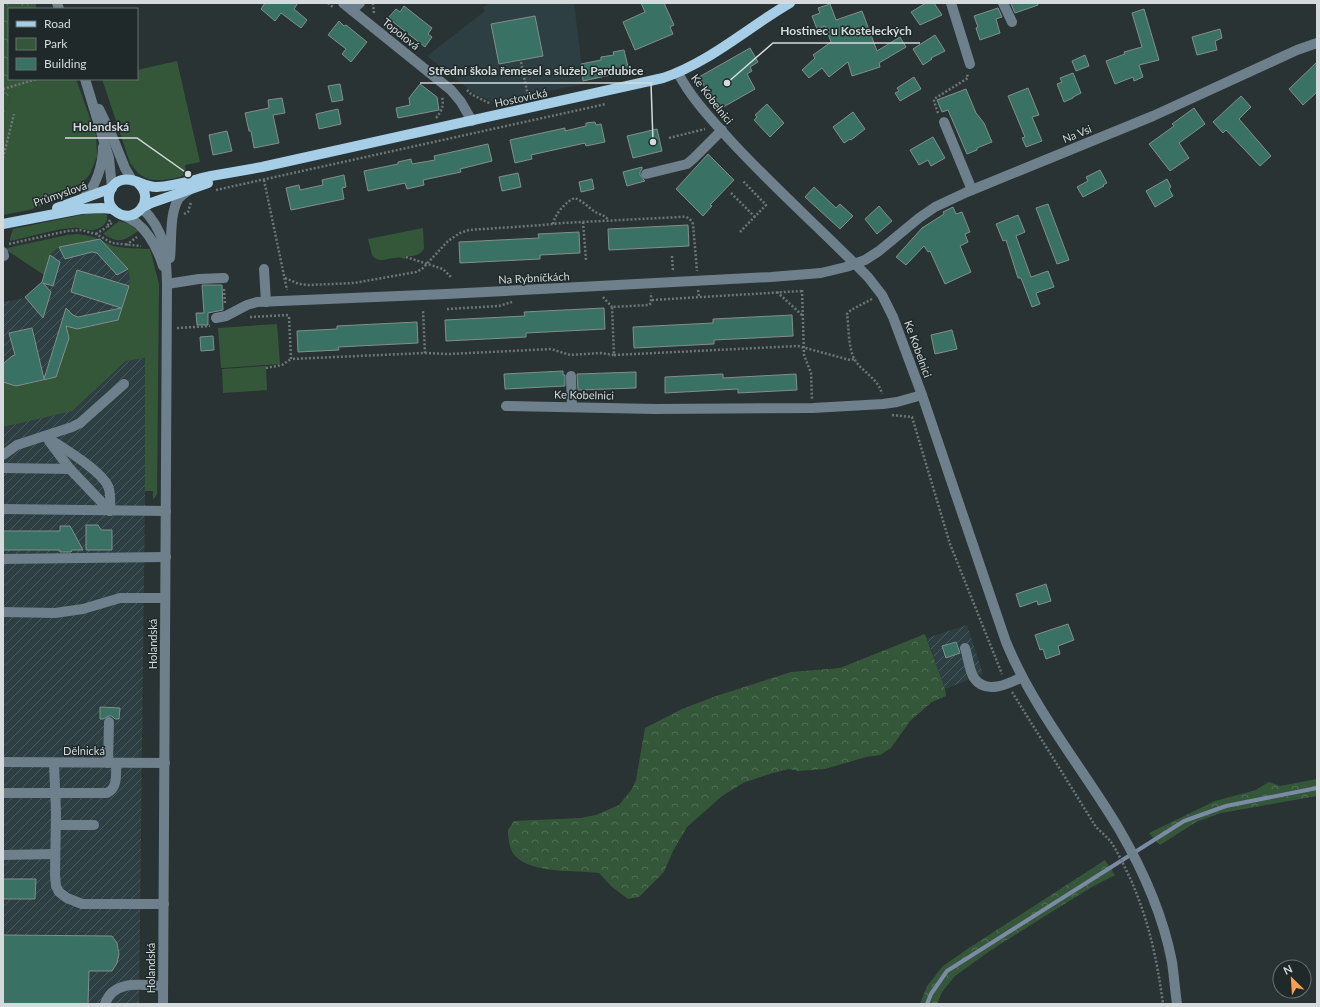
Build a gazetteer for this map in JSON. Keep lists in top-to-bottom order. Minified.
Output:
{"streets":{"main road":["Hostovická","Průmyslová"],"street":["Topolová","Ke Kobelnici","Na Vsi","Na Rybníčkách","Holandská","Dělnická"]},"crossings":[["Topolová","Hostovická"],["Hostovická","Ke Kobelnici"],["Hostovická","Průmyslová"],["Hostovická","Holandská"],["Ke Kobelnici","Na Vsi"],["Ke Kobelnici","Na Rybníčkách"],["Na Vsi","Na Rybníčkách"],["Průmyslová","Holandská"],["Holandská","Dělnická"]],"places":["Hostinec u Kosteleckých","Střední škola řemesel a služeb Pardubice","Holandská"],"legend":["Road","Park","Building"],"north":"top left"}
